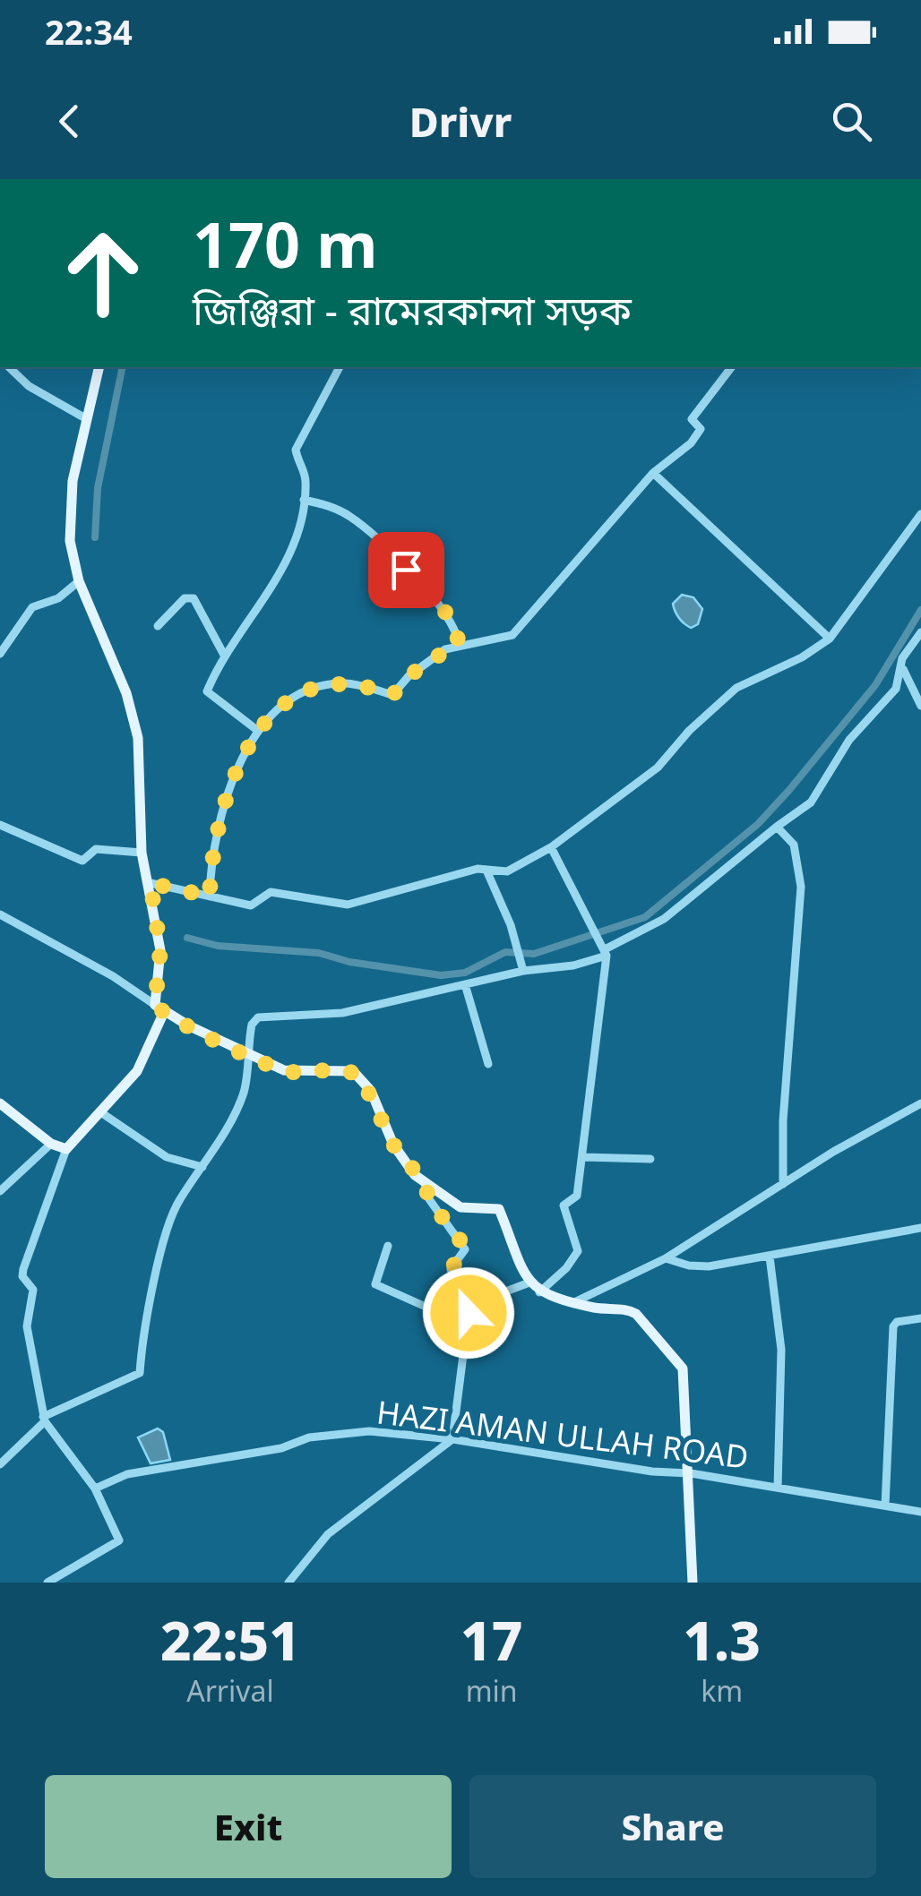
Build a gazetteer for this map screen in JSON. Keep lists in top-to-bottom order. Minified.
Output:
{"streets":{"street":["HAZI AMAN ULLAH ROAD"]},"page":{"status":"22:34","header":"Drivr","turn":["170 m","জিঞ্জিরা - রামেরকান্দা সড়ক"],"eta":["22:51","Arrival","17","min","1.3","km"],"buttons":["Exit","Share"]}}
